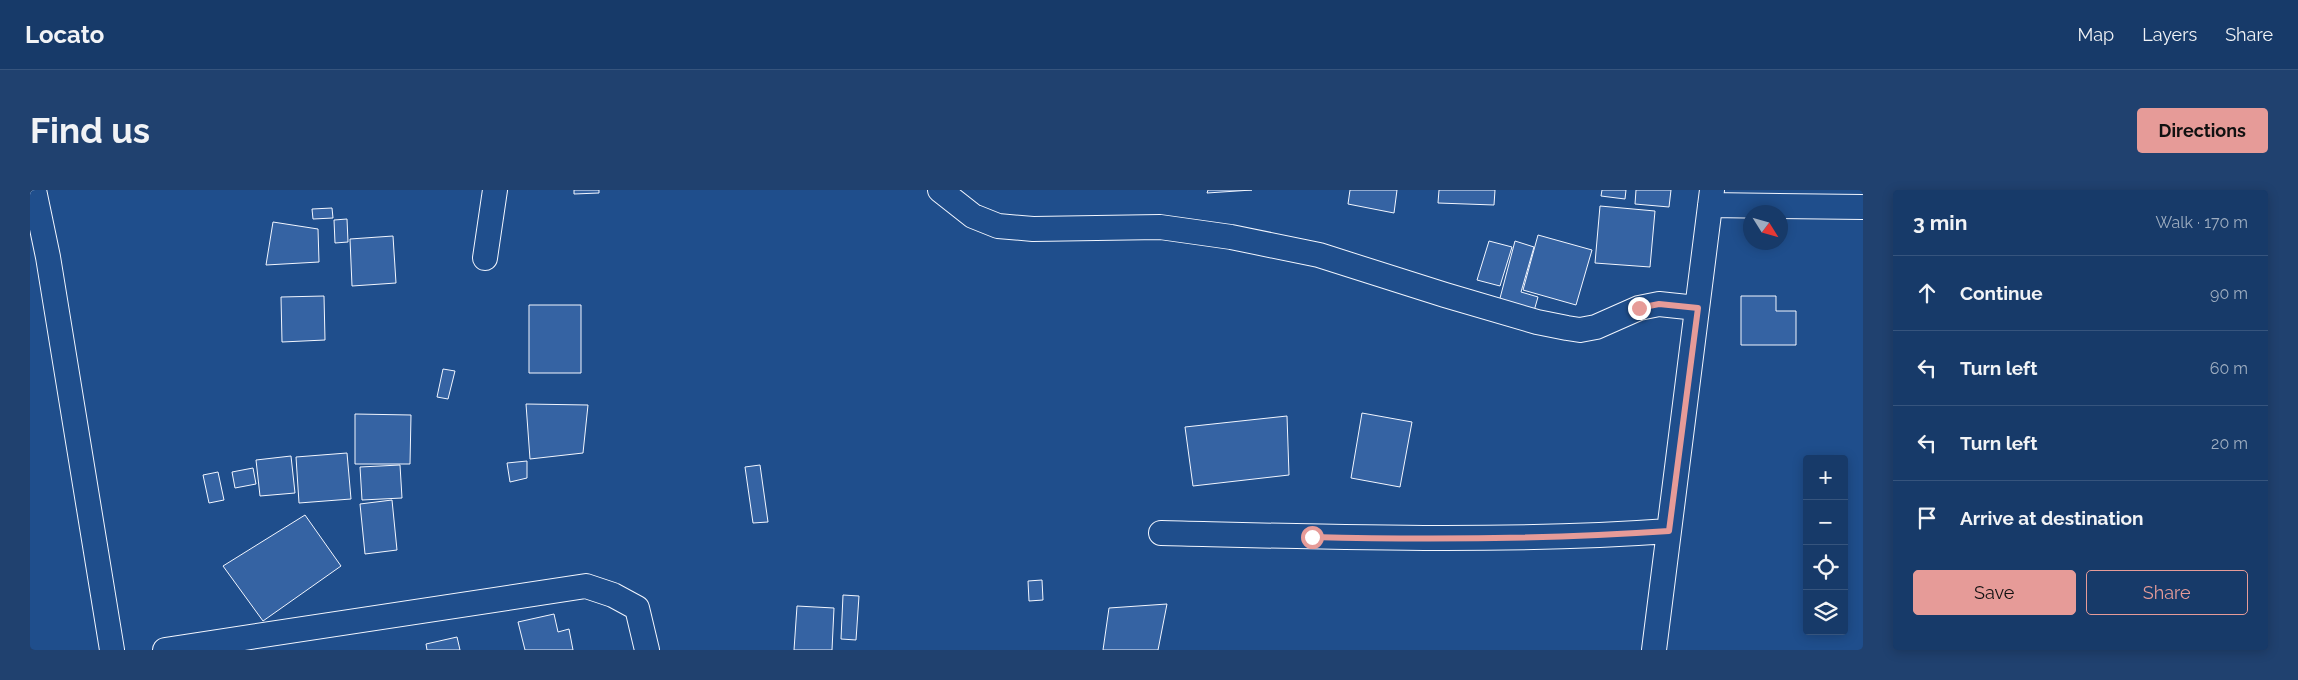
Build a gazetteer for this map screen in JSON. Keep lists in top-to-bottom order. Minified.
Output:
{"north":"bottom right","page":{"header":"Locato","nav":["Map","Layers","Share"],"buttons":["Directions",["Save","Share"]],"title":"Find us","heading":["3 min","Walk · 170 m"],"list":[["Continue","90 m"],["Turn left","60 m"],["Turn left","20 m"],"Arrive at destination"],"map_buttons":["+","−"]}}
